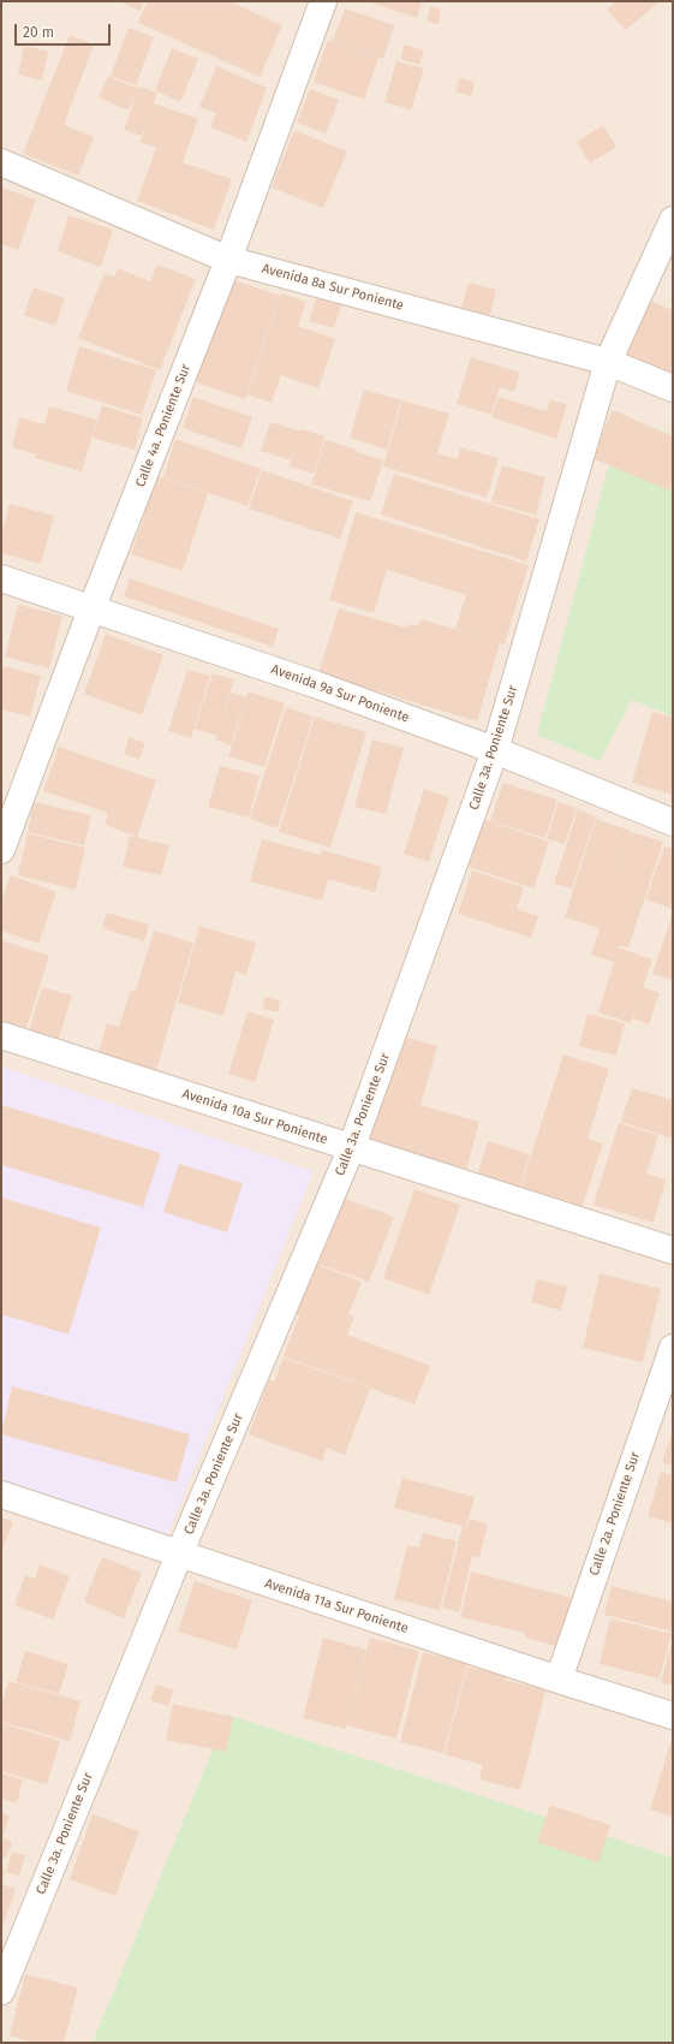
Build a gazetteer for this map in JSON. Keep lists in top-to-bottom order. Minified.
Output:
{"streets":{"street":["Avenida 8a Sur Poniente","Calle 4a. Poniente Sur","Avenida 9a Sur Poniente","Calle 3a. Poniente Sur","Avenida 10a Sur Poniente","Calle 2a. Poniente Sur","Avenida 11a Sur Poniente"]},"crossings":[["Avenida 8a Sur Poniente","Calle 4a. Poniente Sur"],["Avenida 8a Sur Poniente","Calle 3a. Poniente Sur"],["Calle 4a. Poniente Sur","Avenida 9a Sur Poniente"],["Avenida 9a Sur Poniente","Calle 3a. Poniente Sur"],["Calle 3a. Poniente Sur","Avenida 10a Sur Poniente"],["Calle 3a. Poniente Sur","Avenida 11a Sur Poniente"],["Calle 2a. Poniente Sur","Avenida 11a Sur Poniente"]],"scale_bar":"20 m"}
